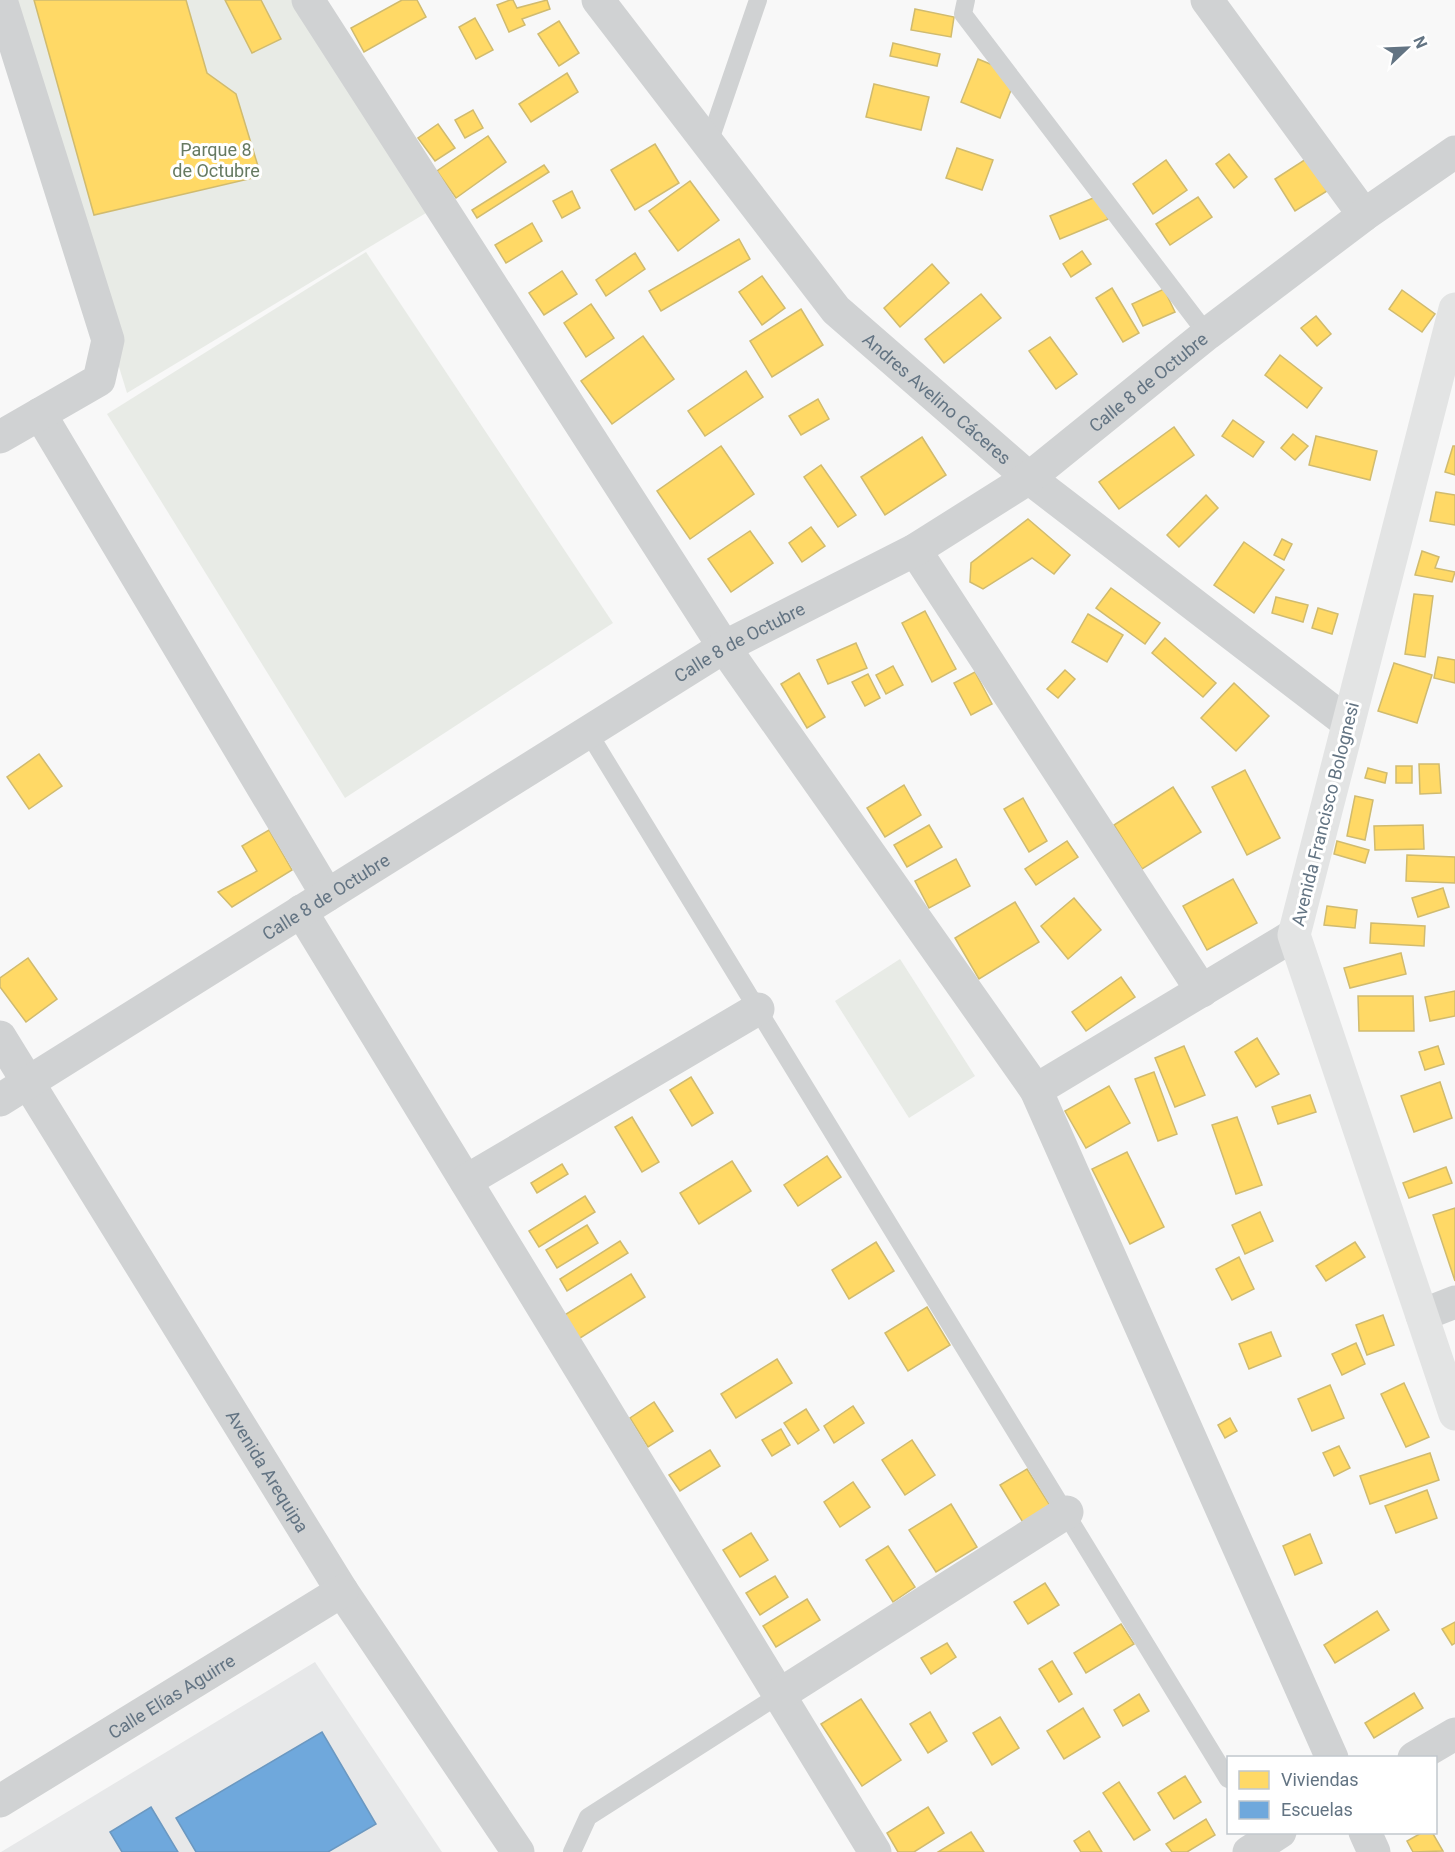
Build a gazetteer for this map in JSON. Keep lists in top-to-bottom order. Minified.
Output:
{"streets":{"street":["Calle 8 de Octubre","Andres Avelino Cáceres","Avenida Francisco Bolognesi","Avenida Arequipa","Calle Elías Aguirre"]},"crossings":[["Calle 8 de Octubre","Andres Avelino Cáceres"],["Calle 8 de Octubre","Avenida Arequipa"],["Andres Avelino Cáceres","Avenida Francisco Bolognesi"],["Avenida Arequipa","Calle Elías Aguirre"]],"parks":["Parque 8 de Octubre"],"legend":["Viviendas","Escuelas"],"north":"top right"}
